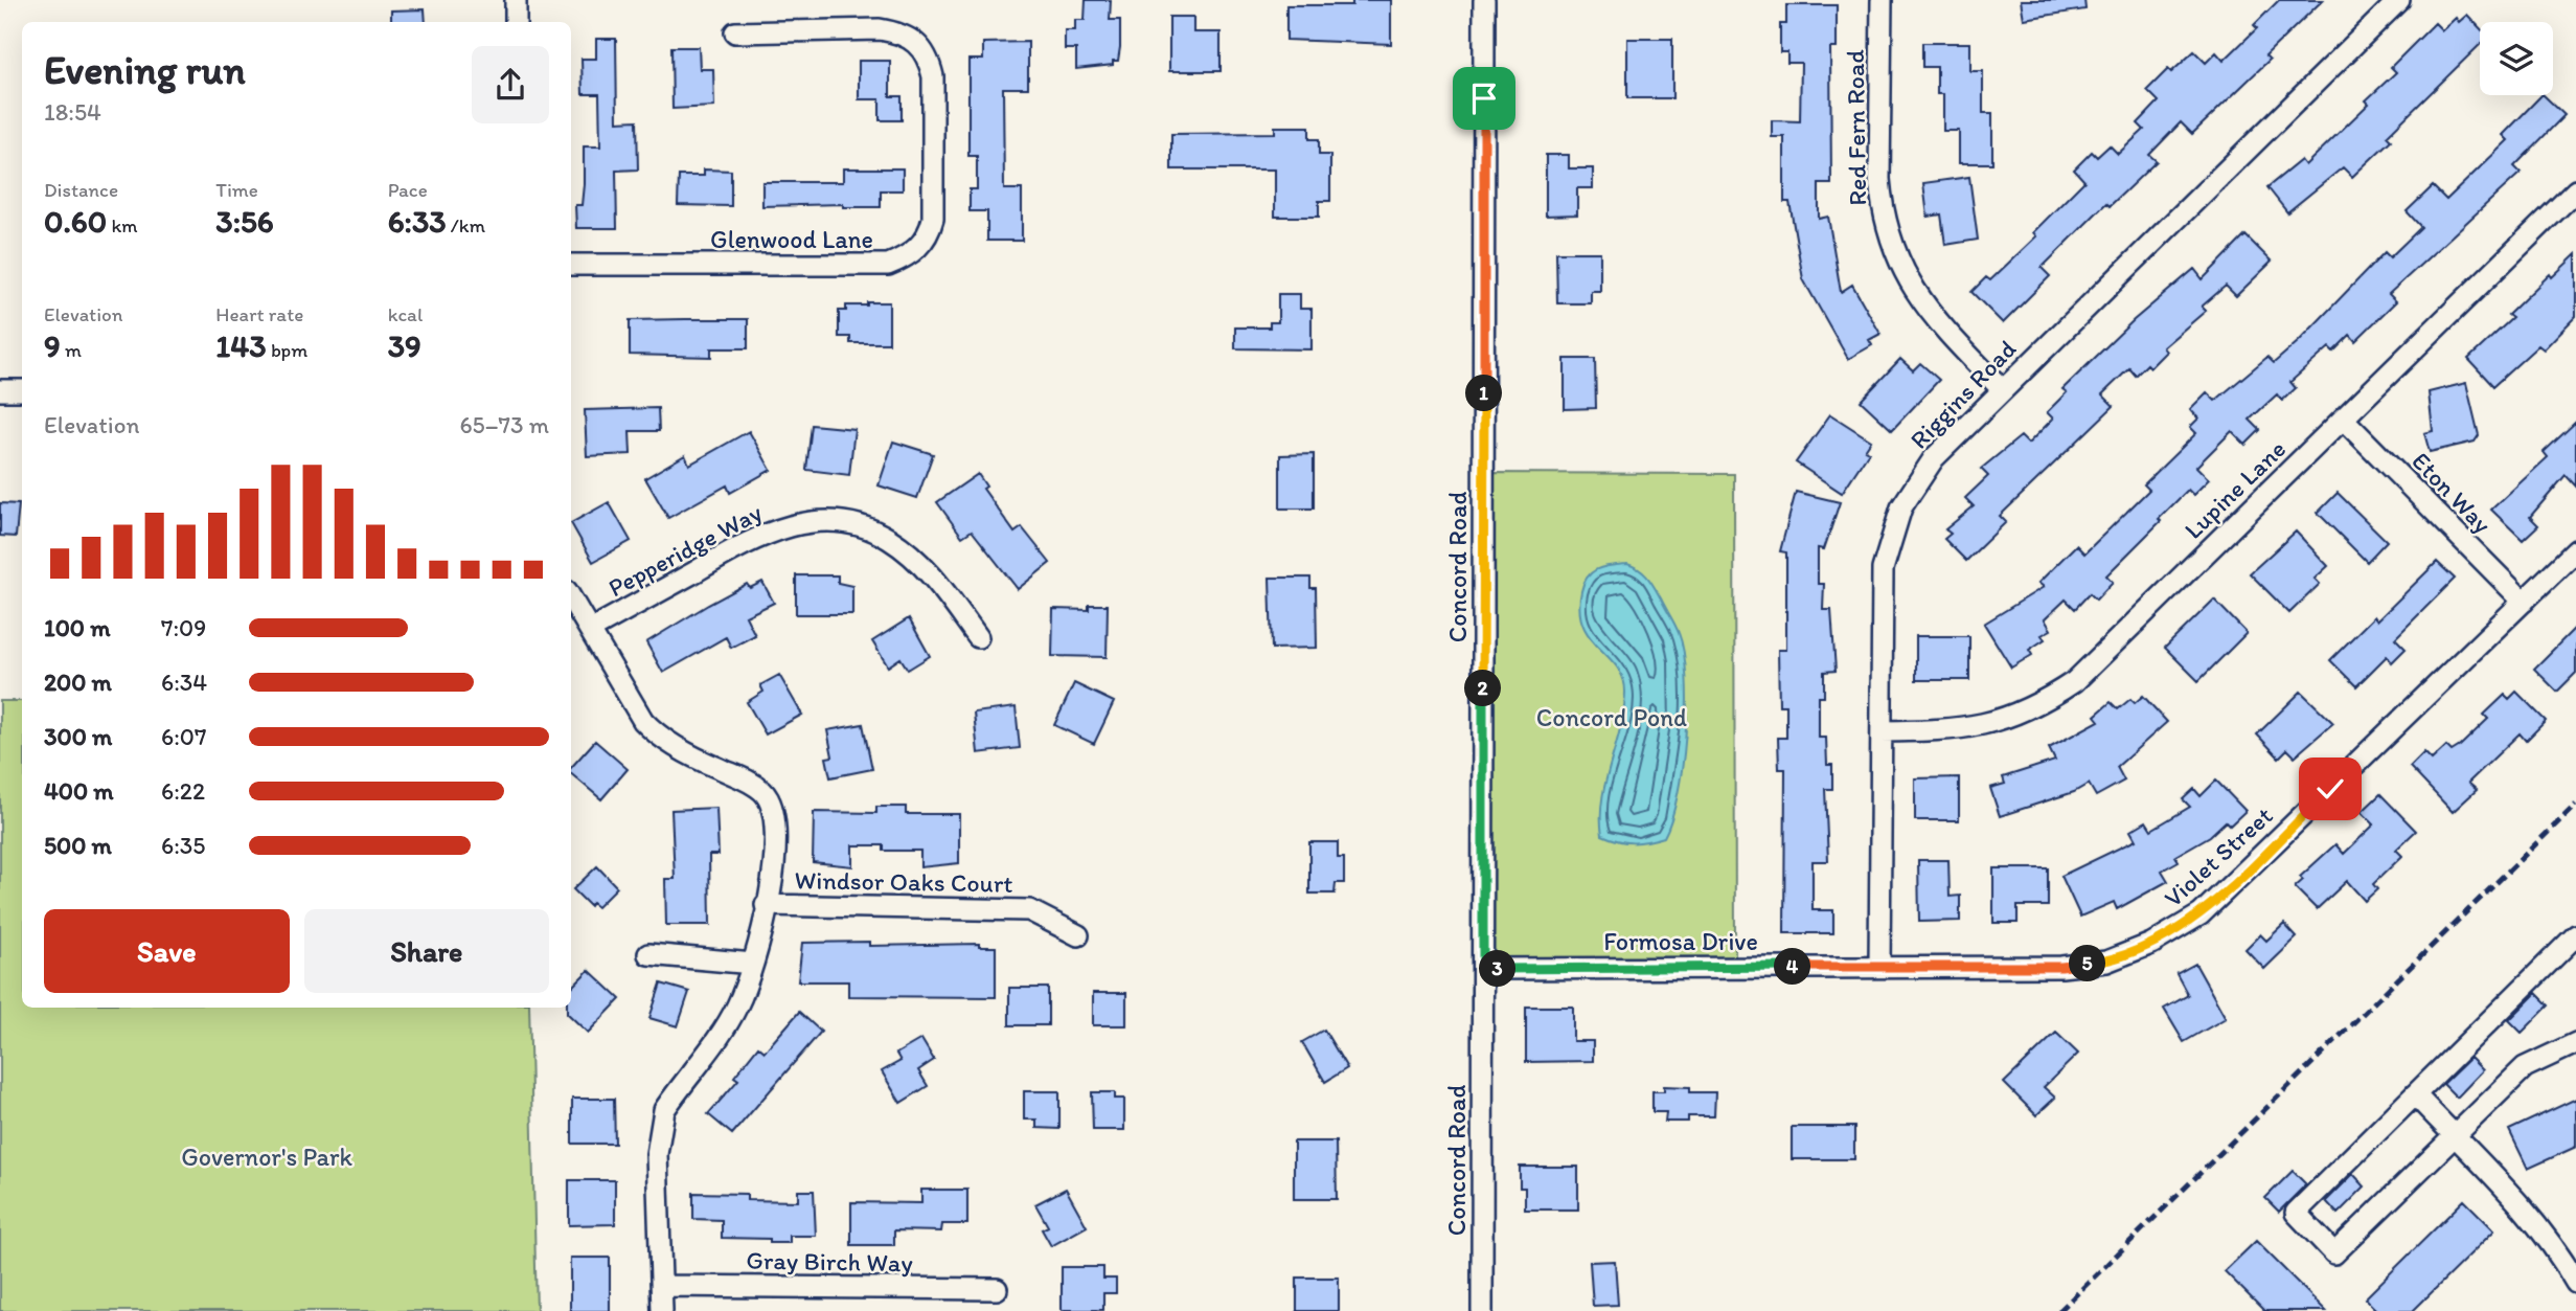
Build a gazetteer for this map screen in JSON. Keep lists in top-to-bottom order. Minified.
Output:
{"streets":{"street":["Red Fern Road","Glenwood Lane","Riggins Road","Lupine Lane","Eton Way","Pepperidge Way","Concord Road","Violet Street","Windsor Oaks Court","Formosa Drive","Gray Birch Way"]},"crossings":[["Red Fern Road","Riggins Road"],["Riggins Road","Lupine Lane"],["Riggins Road","Violet Street"],["Riggins Road","Formosa Drive"],["Lupine Lane","Eton Way"],["Eton Way","Violet Street"],["Concord Road","Formosa Drive"],["Violet Street","Formosa Drive"]],"parks":["Concord Pond","Governor's Park"],"page":{"heading":["Evening run","18:54"],"stats":[["Distance","0.60 km"],["Time","3:56"],["Pace","6:33 /km"],["Elevation","9 m"],["Heart rate","143 bpm"],["kcal","39"]],"pins":["1","2","5","4","3"],"chart":["Elevation","65–73 m"],"list":[{"name":"100 m","note":"7:09"},{"name":"200 m","note":"6:34"},{"name":"300 m","note":"6:07"},{"name":"400 m","note":"6:22"},{"name":"500 m","note":"6:35"}],"buttons":["Save","Share"]}}
